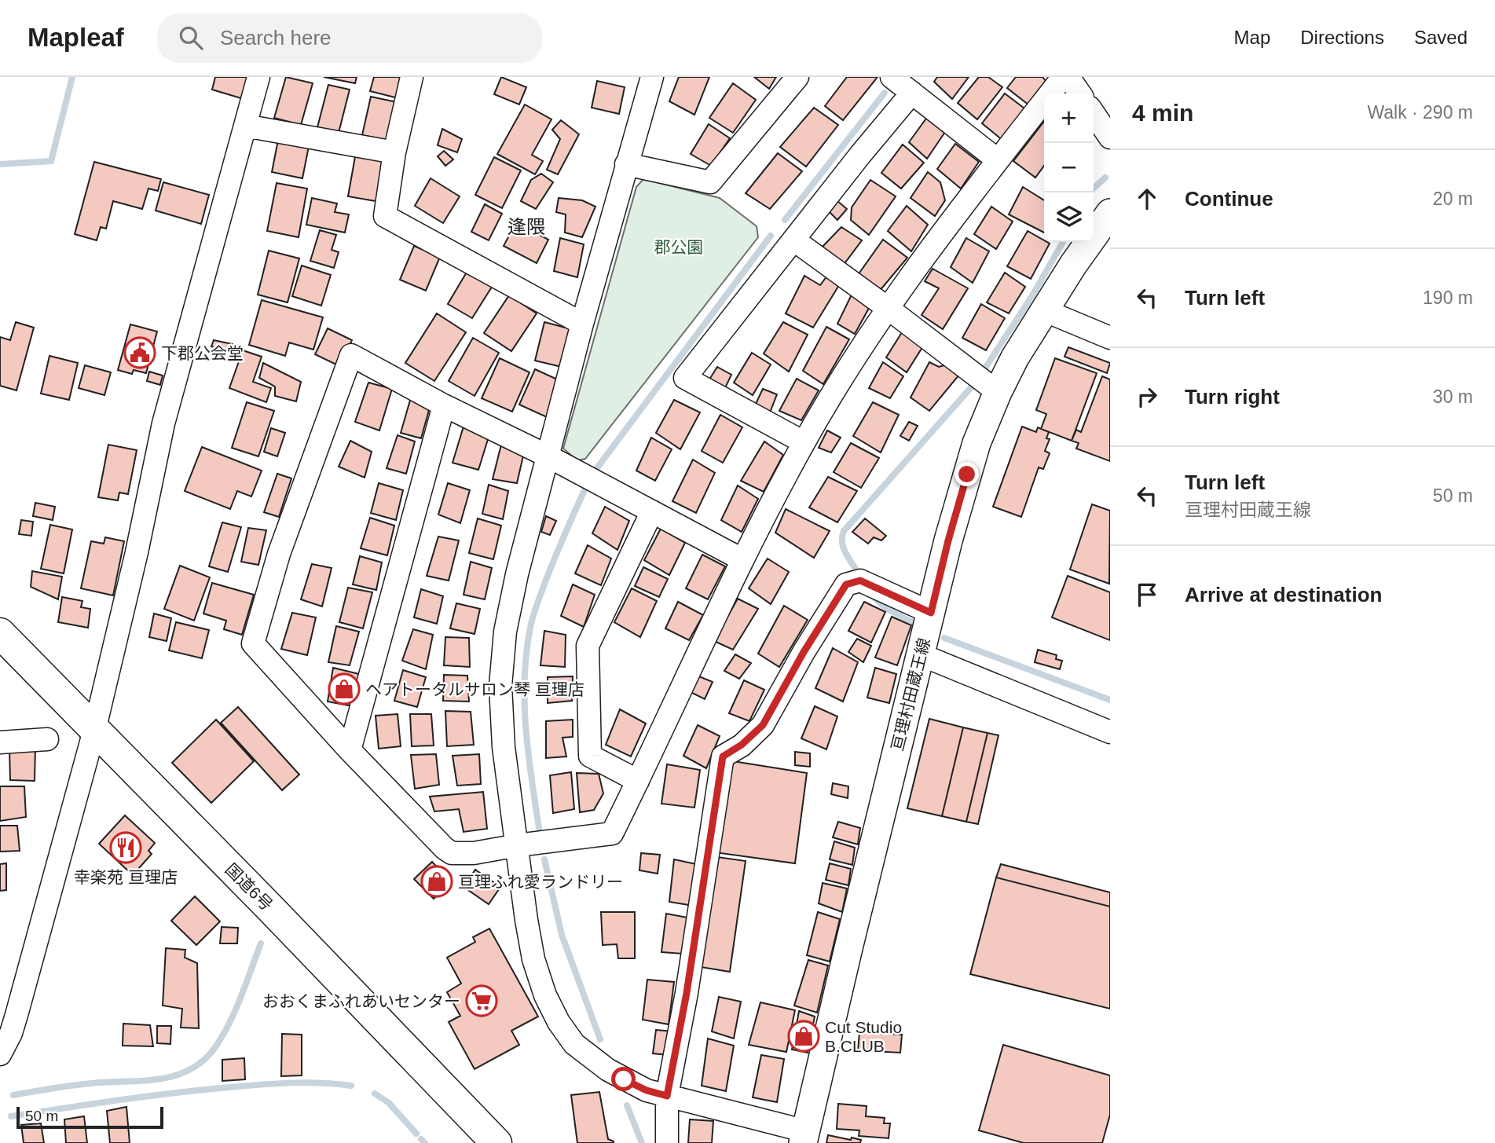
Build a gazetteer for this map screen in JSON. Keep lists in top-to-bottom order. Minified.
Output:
{"streets":{"highway":["国道6号"],"main road":["亘理村田蔵王線"]},"districts":["逢隈"],"parks":["郡公園"],"places":{"public building":["下郡公会堂"],"shop":["ヘアトータルサロン琴 亘理店","亘理ふれ愛ランドリー","Cut Studio B.CLUB"],"restaurant":["幸楽苑 亘理店"],"supermarket":["おおくまふれあいセンター"]},"scale_bar":"50 m","page":{"header":"Mapleaf","search":"Search here","nav":["Map","Directions","Saved"],"heading":["4 min","Walk · 290 m"],"map_buttons":["+","−"],"list":[["Continue","20 m"],["Turn left","190 m"],["Turn right","30 m"],["Turn left","亘理村田蔵王線","50 m"],"Arrive at destination"],"scale":"50 m"}}
